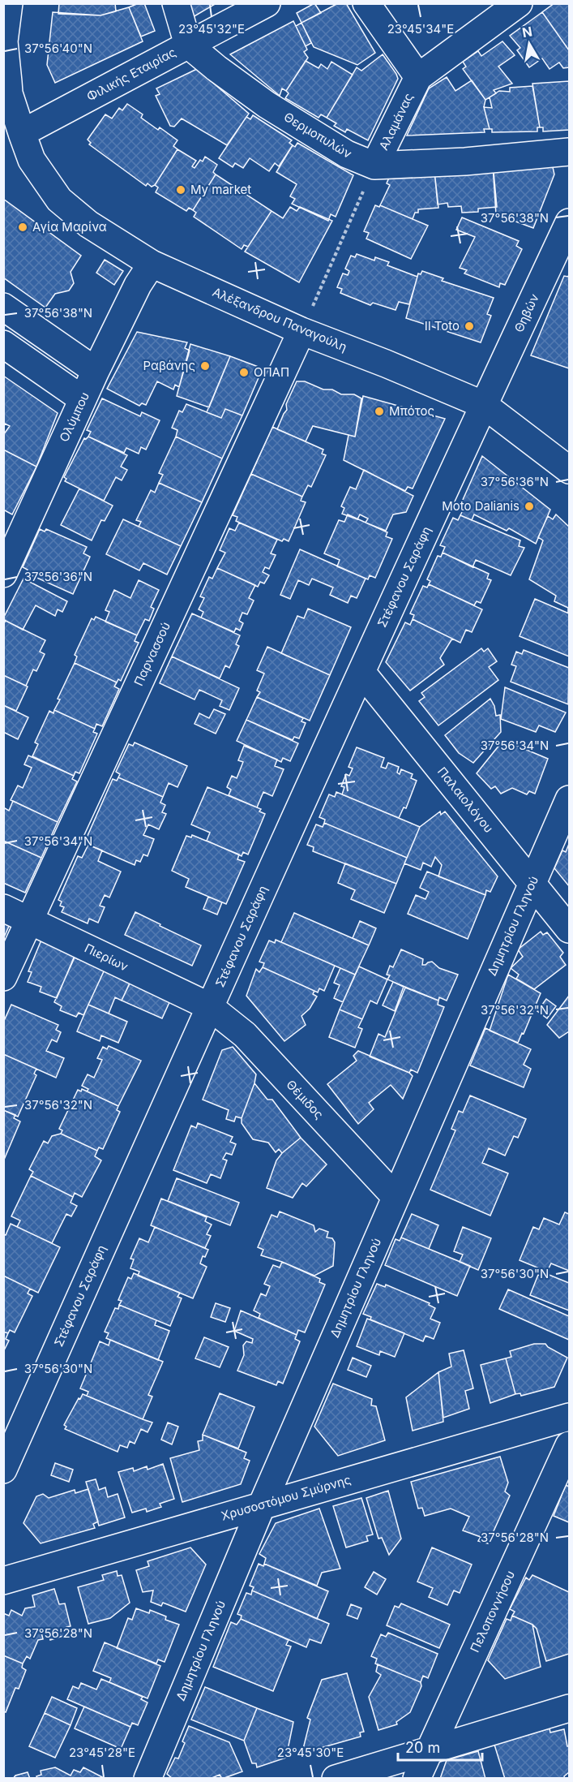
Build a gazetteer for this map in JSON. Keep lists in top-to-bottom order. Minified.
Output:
{"streets":{"street":["Φιλικής Εταιρίας","Αλαμάνας","Θερμοπυλών","Θηβών","Αλέξανδρου Παναγούλη","Ολύμπου","Στέφανου Σαράφη","Παρνασσού","Παλαιολόγου","Δημητρίου Γληνού","Πιερίων","Θέμιδος","Χρυσοστόμου Σμύρνης","Πελοποννήσου"]},"crossings":[["Φιλικής Εταιρίας","Θερμοπυλών"],["Φιλικής Εταιρίας","Αλέξανδρου Παναγούλη"],["Αλαμάνας","Θερμοπυλών"],["Θηβών","Αλέξανδρου Παναγούλη"],["Θηβών","Στέφανου Σαράφη"],["Αλέξανδρου Παναγούλη","Ολύμπου"],["Αλέξανδρου Παναγούλη","Στέφανου Σαράφη"],["Αλέξανδρου Παναγούλη","Παρνασσού"],["Στέφανου Σαράφη","Παλαιολόγου"],["Στέφανου Σαράφη","Πιερίων"],["Στέφανου Σαράφη","Θέμιδος"],["Παρνασσού","Πιερίων"],["Παλαιολόγου","Δημητρίου Γληνού"],["Δημητρίου Γληνού","Θέμιδος"],["Δημητρίου Γληνού","Χρυσοστόμου Σμύρνης"],["Πιερίων","Θέμιδος"]],"places":["My market","Αγία Μαρίνα","Il Toto","Ραβάνης","ΟΠΑΠ","Μπότος","Moto Dalianis"],"scale_bar":"20 m","north":"top","coordinates":["23°45'32\"E","23°45'34\"E","37°56'40\"N","37°56'38\"N","37°56'36\"N","37°56'34\"N","37°56'32\"N","37°56'30\"N","37°56'28\"N","23°45'28\"E","23°45'30\"E"]}
